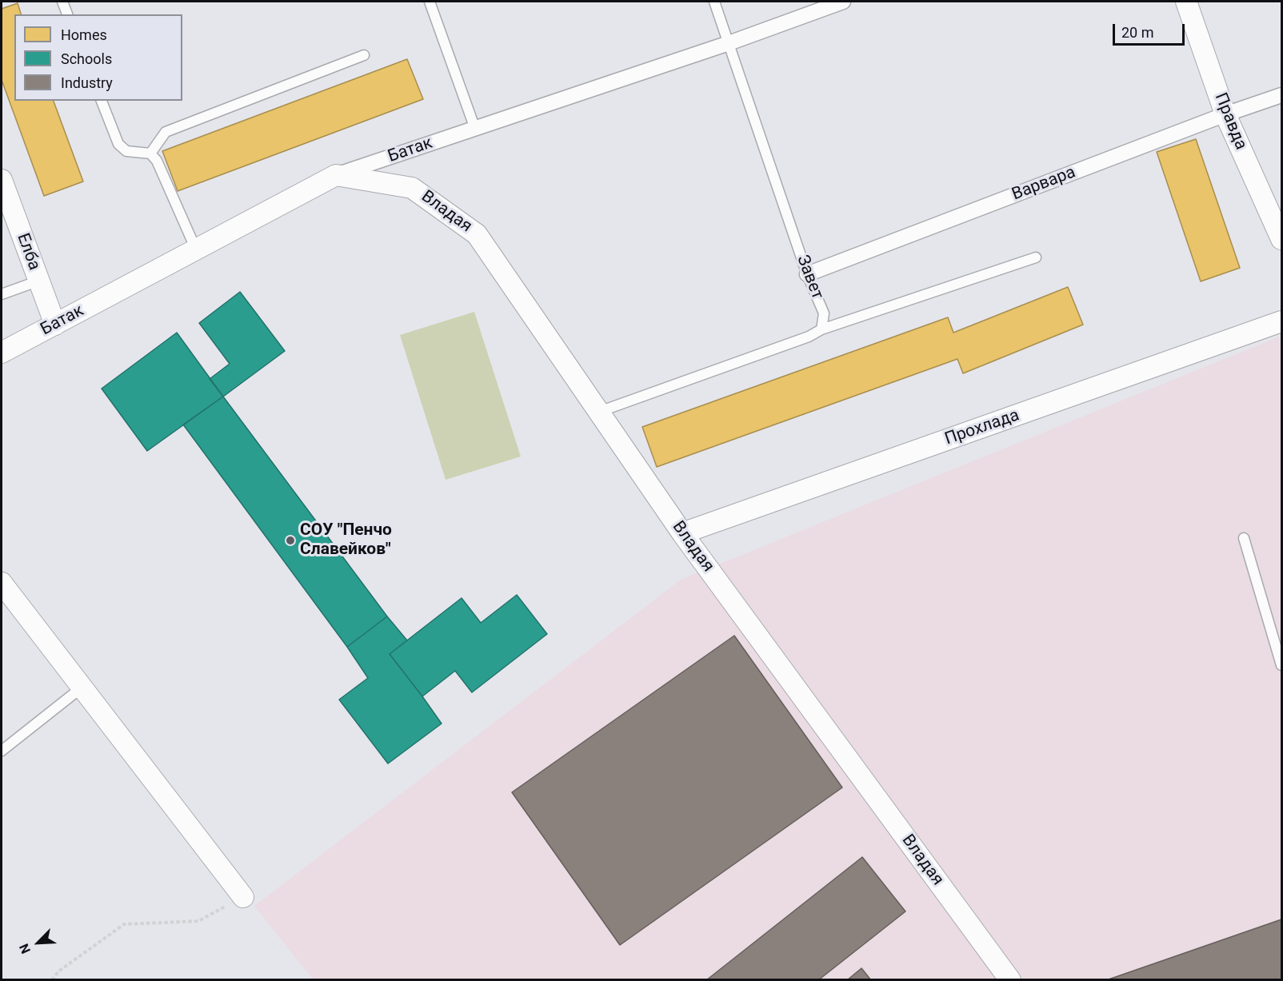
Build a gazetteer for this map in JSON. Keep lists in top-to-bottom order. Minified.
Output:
{"streets":{"street":["Правда","Батак","Варвара","Владая","Елба","Прохлада"],"lane":["Завет"]},"crossings":[["Правда","Варвара"],["Батак","Владая"],["Батак","Елба"],["Батак","Завет"],["Варвара","Завет"],["Владая","Прохлада"]],"places":["СОУ \"Пенчо Славейков\""],"legend":["Homes","Schools","Industry"],"scale_bar":"20 m","north":"bottom left"}
